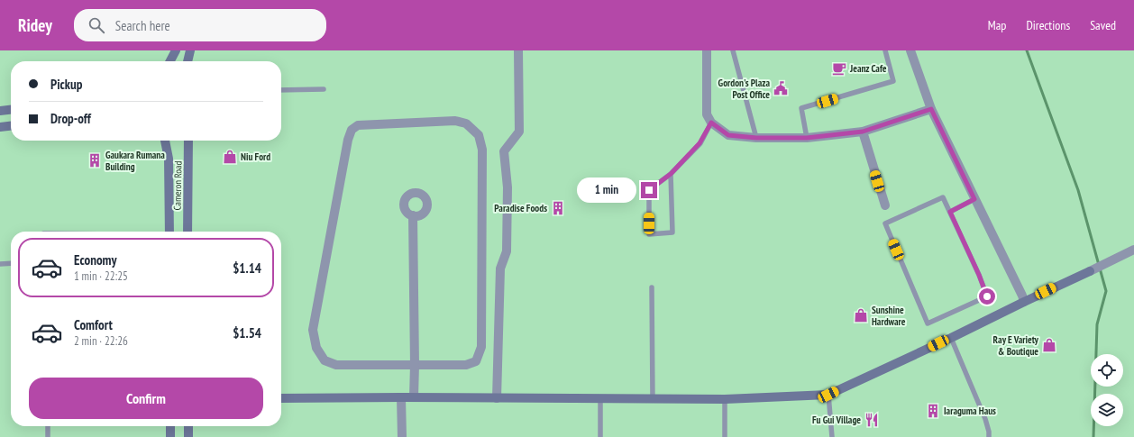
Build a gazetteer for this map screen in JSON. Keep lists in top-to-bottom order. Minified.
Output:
{"streets":{"street":["Cameron Road"]},"places":{"cafe":["Jeanz Cafe"],"public building":["Gordon's Plaza Post Office"],"shop":["Niu Ford","Sunshine Hardware","Ray E Variety & Boutique"],"building":["Gaukara Rumana Building","Paradise Foods","Iaraguma Haus"],"restaurant":["Fu Gui Village"]},"page":{"header":"Ridey","search":"Search here","nav":["Map","Directions","Saved"],"banner":["Pickup","Drop-off"],"bubble":"1 min","list":[{"name":"Economy","note":"1 min · 22:25","value":"$1.14"},{"name":"Comfort","note":"2 min · 22:26","value":"$1.54"}],"buttons":"Confirm"}}
